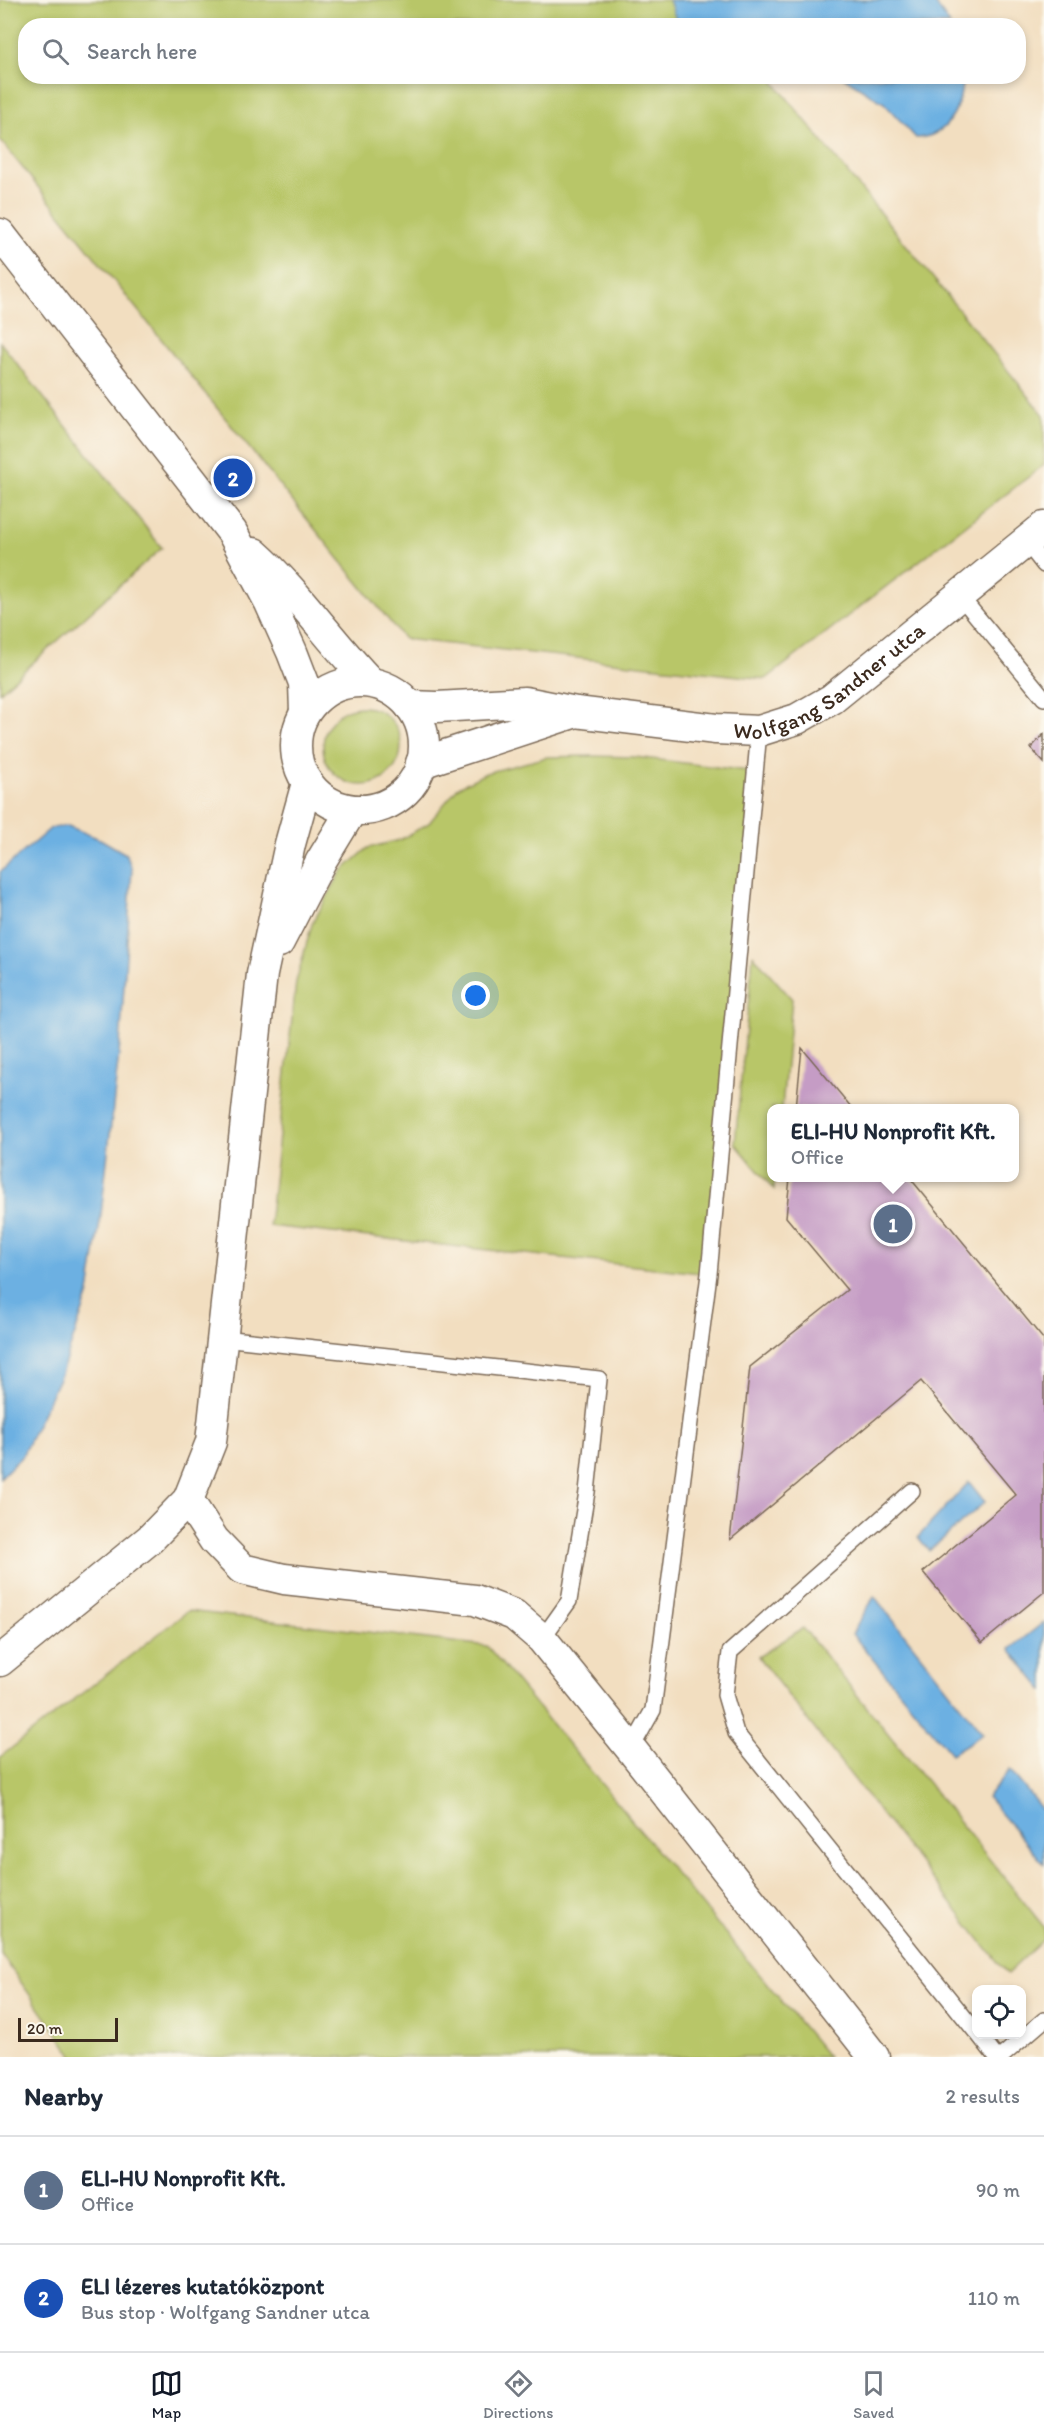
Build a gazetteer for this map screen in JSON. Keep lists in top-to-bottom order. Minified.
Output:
{"streets":{"street":["Wolfgang Sandner utca"]},"scale_bar":"20 m","page":{"search":"Search here","pins":["2","1"],"popup":["ELI-HU Nonprofit Kft.","Office"],"scale":"20 m","heading":["Nearby","2 results"],"list":[{"mark":"1","name":"ELI-HU Nonprofit Kft.","note":"Office","value":"90 m"},{"mark":"2","name":"ELI lézeres kutatóközpont","note":"Bus stop · Wolfgang Sandner utca","value":"110 m"}],"nav":["Map","Directions","Saved"]}}
